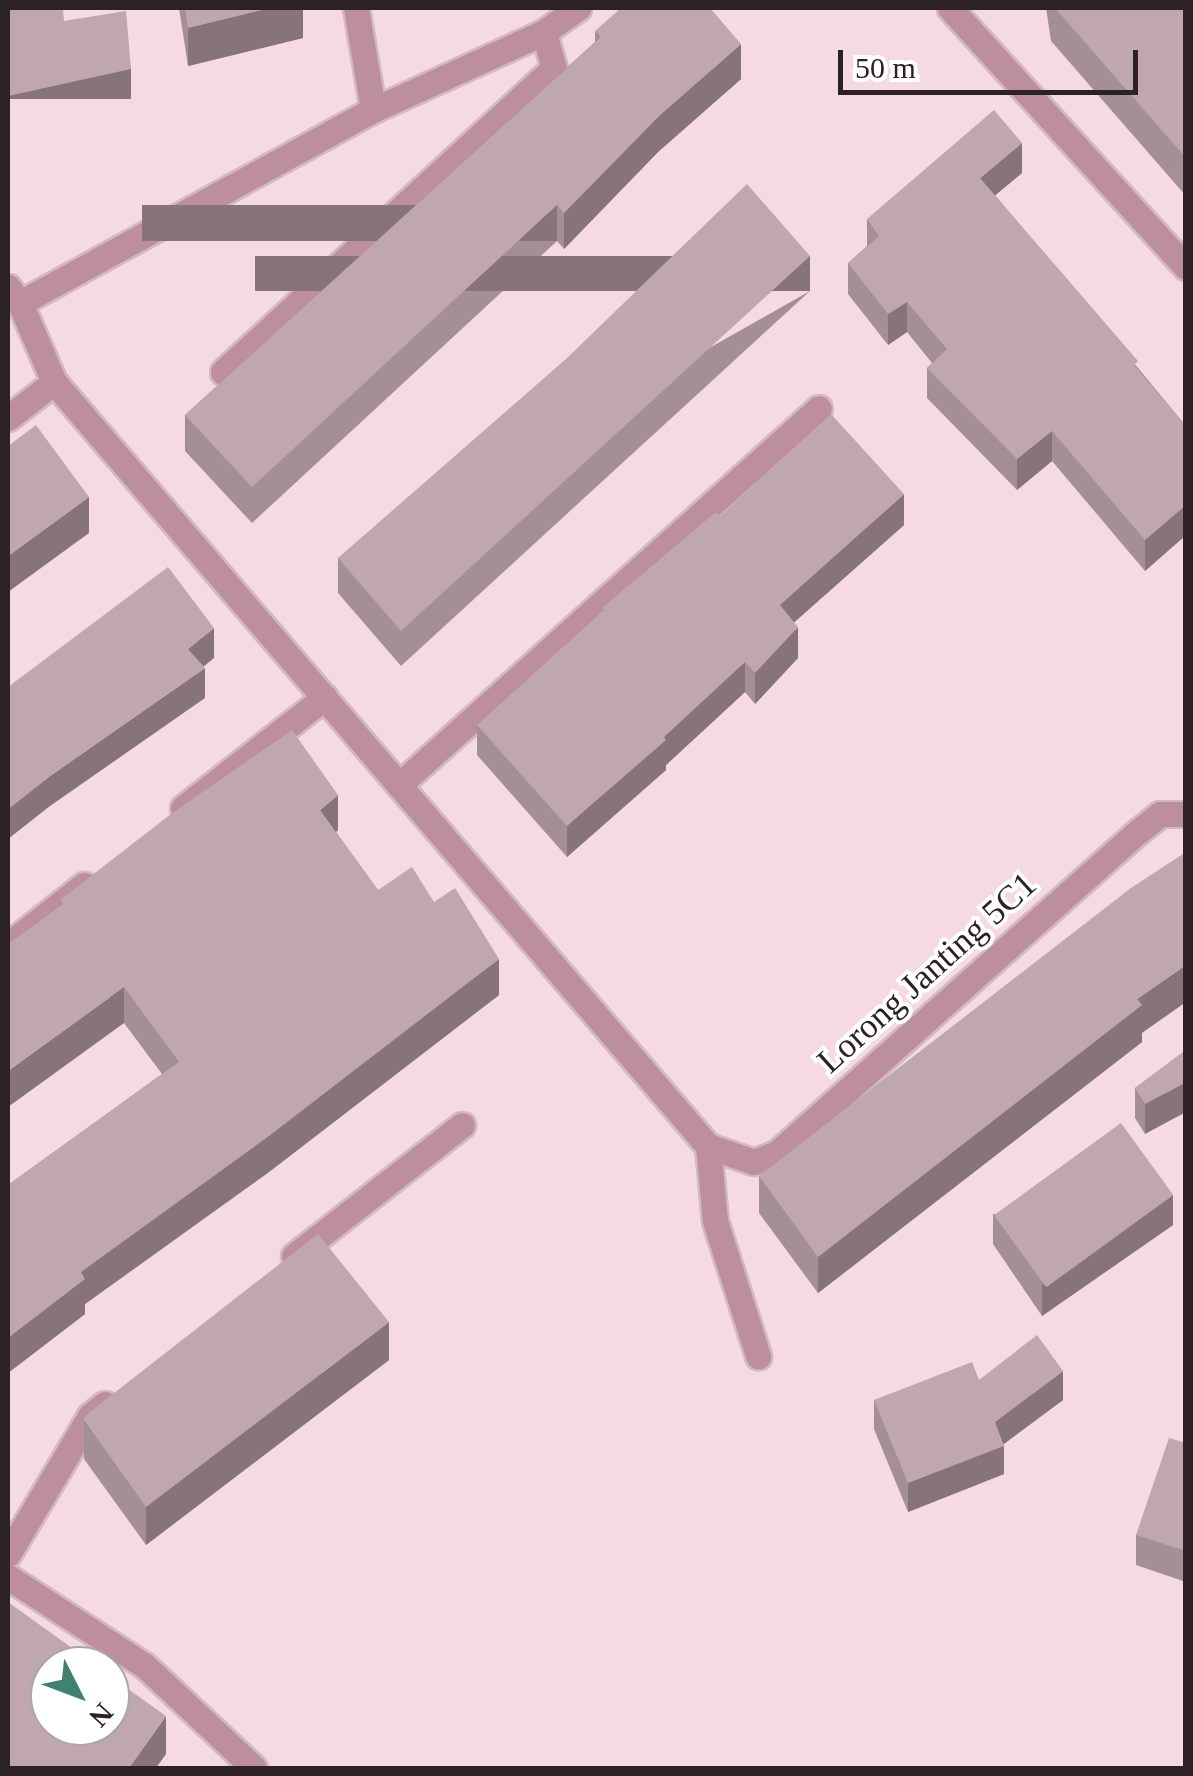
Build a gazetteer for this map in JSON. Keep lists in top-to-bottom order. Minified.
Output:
{"streets":{"street":["Lorong Janting 5C1"]},"scale_bar":"50 m","north":"bottom right"}
